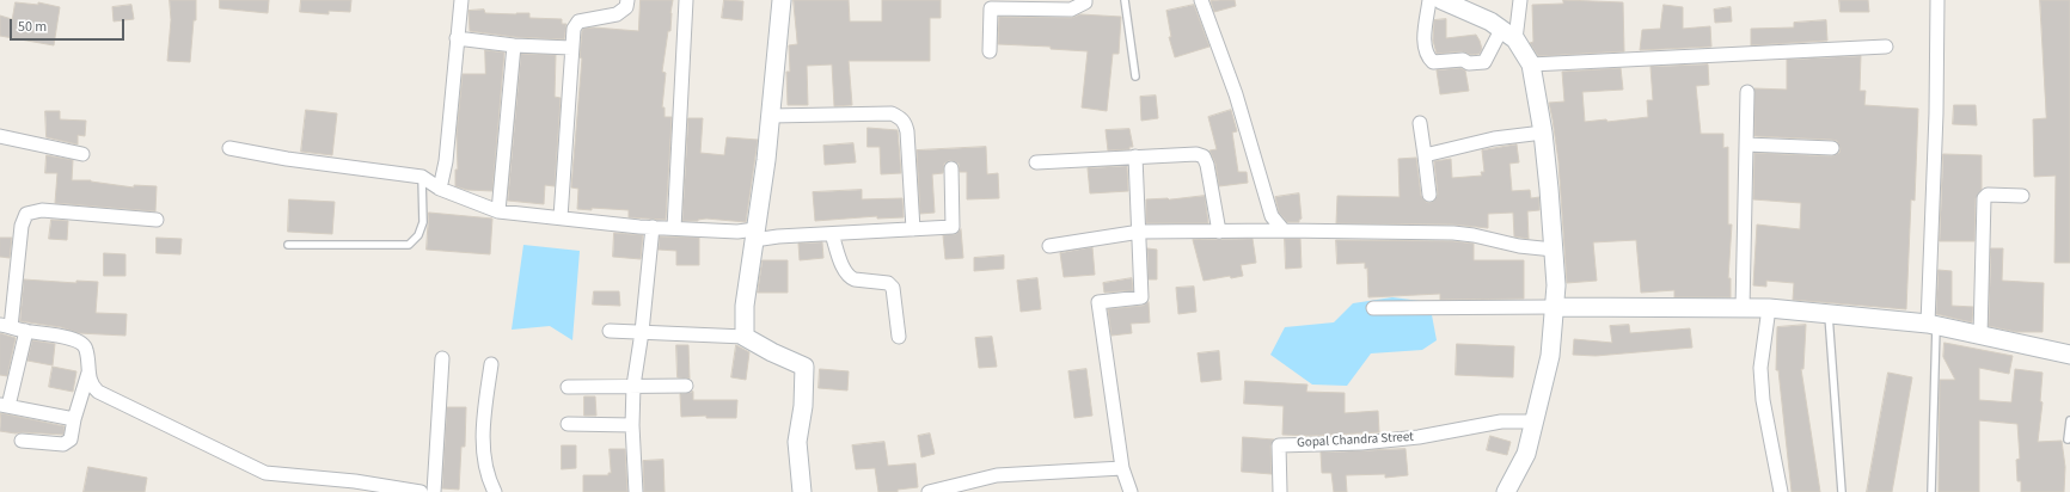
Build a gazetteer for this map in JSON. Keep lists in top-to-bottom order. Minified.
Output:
{"streets":{"street":["Gopal Chandra Street"]},"scale_bar":"50 m"}
